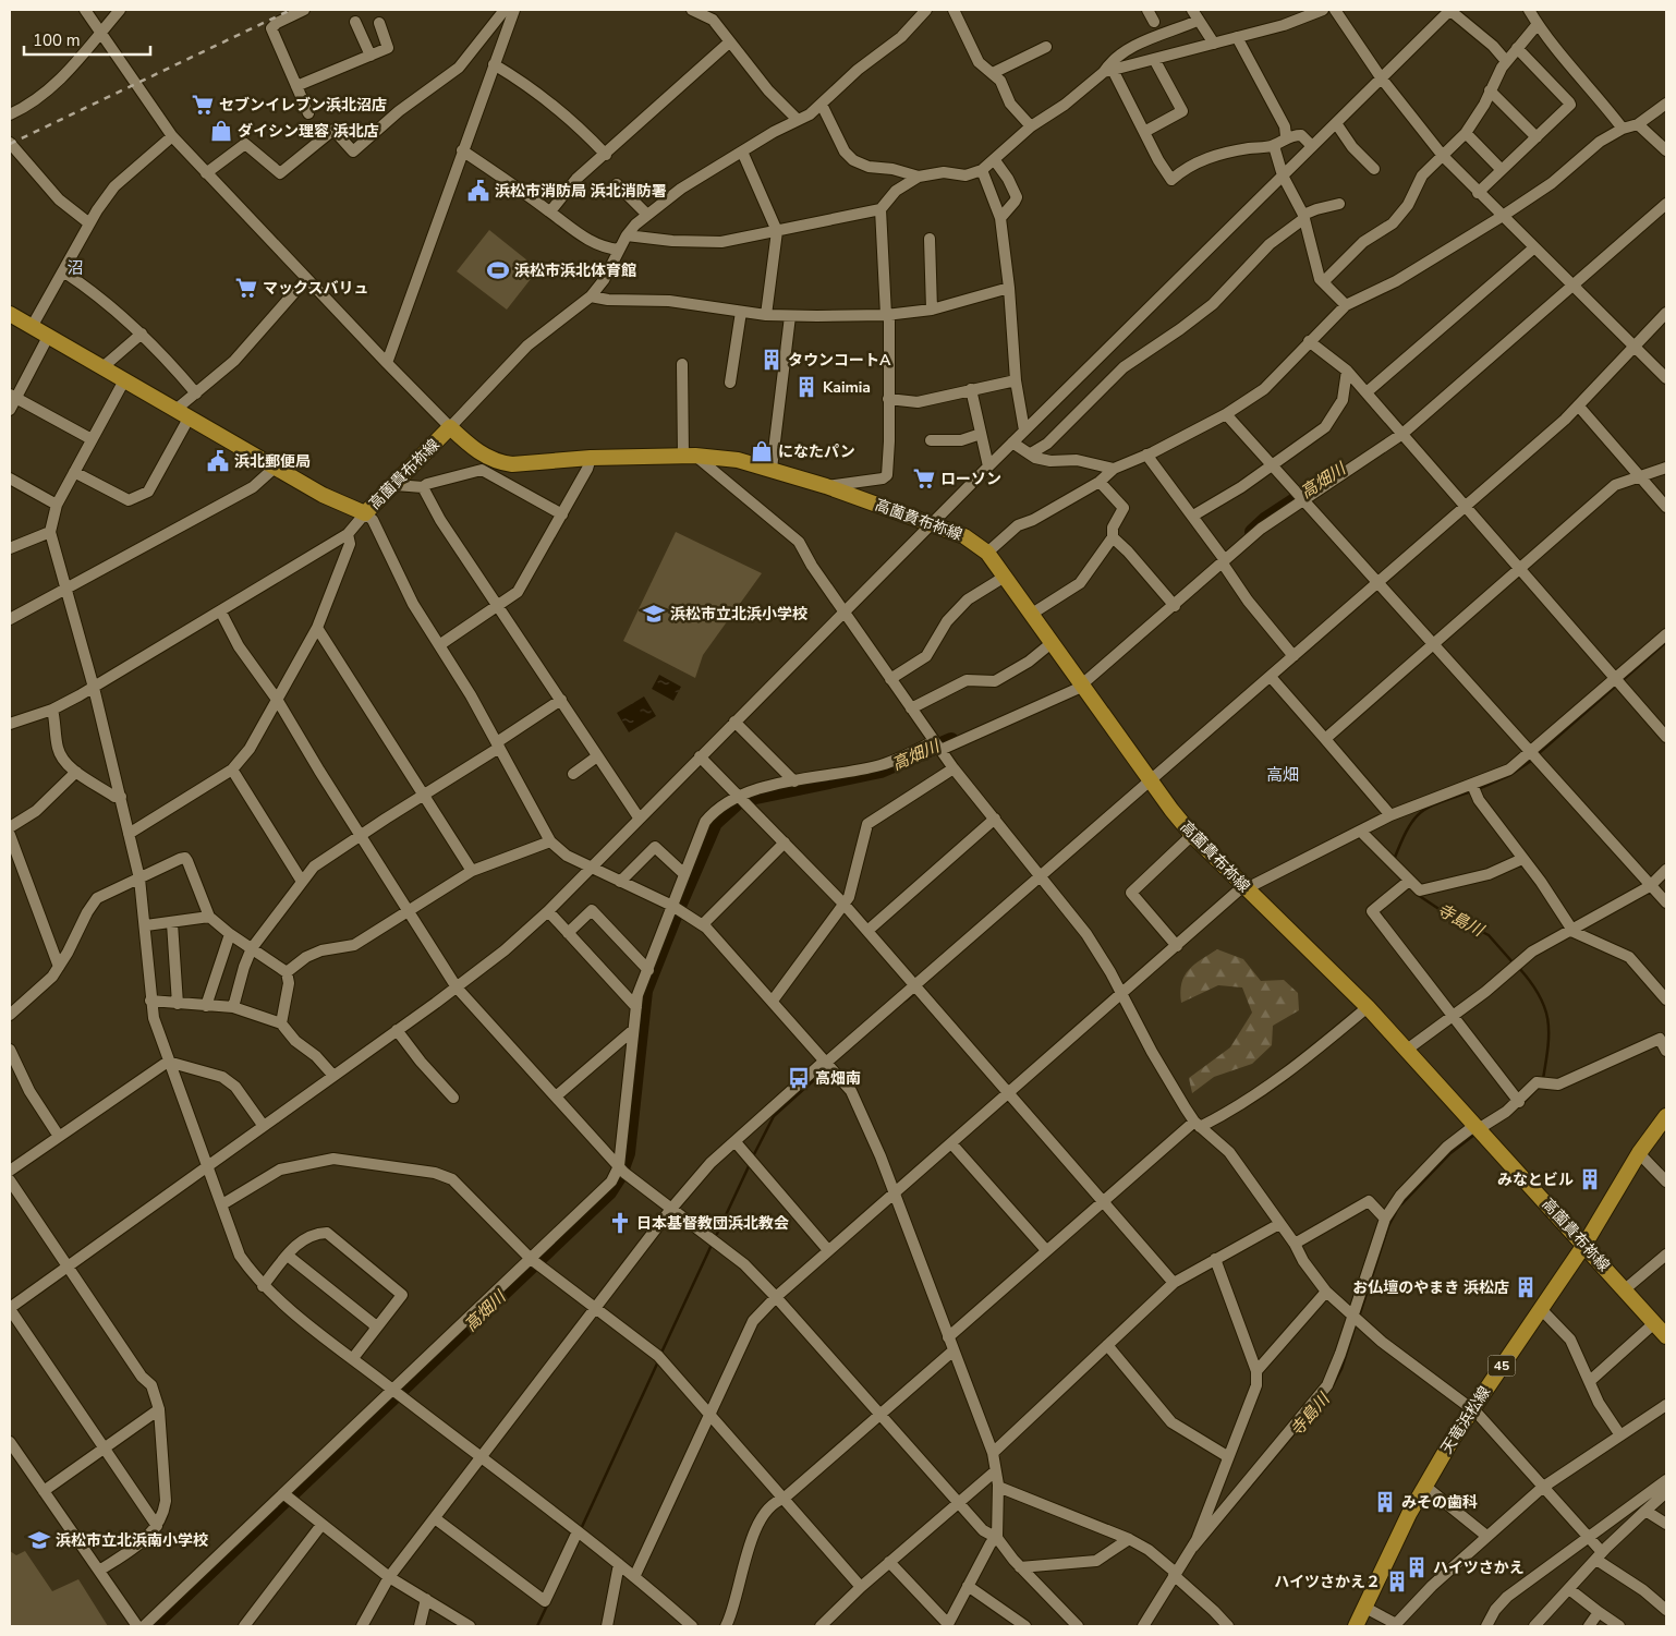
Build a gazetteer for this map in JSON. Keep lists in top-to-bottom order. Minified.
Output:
{"streets":{"main road":["高薗貴布祢線","45","天竜浜松線"]},"crossings":[["高薗貴布祢線","天竜浜松線"]],"districts":["沼","高畑"],"water":["高畑川","寺島川"],"places":{"supermarket":["セブンイレブン浜北沼店","マックスバリュ","ローソン"],"shop":["ダイシン理容 浜北店","になたパン"],"public building":["浜松市消防局 浜北消防署","浜北郵便局"],"sports":["浜松市浜北体育館"],"building":["タウンコートA","Kaimia","みなとビル","お仏壇のやまき 浜松店","みその歯科","ハイツさかえ","ハイツさかえ２"],"school or university":["浜松市立北浜小学校","浜松市立北浜南小学校"],"bus stop":["高畑南"],"church":["日本基督教団浜北教会"]},"scale_bar":"100 m"}
